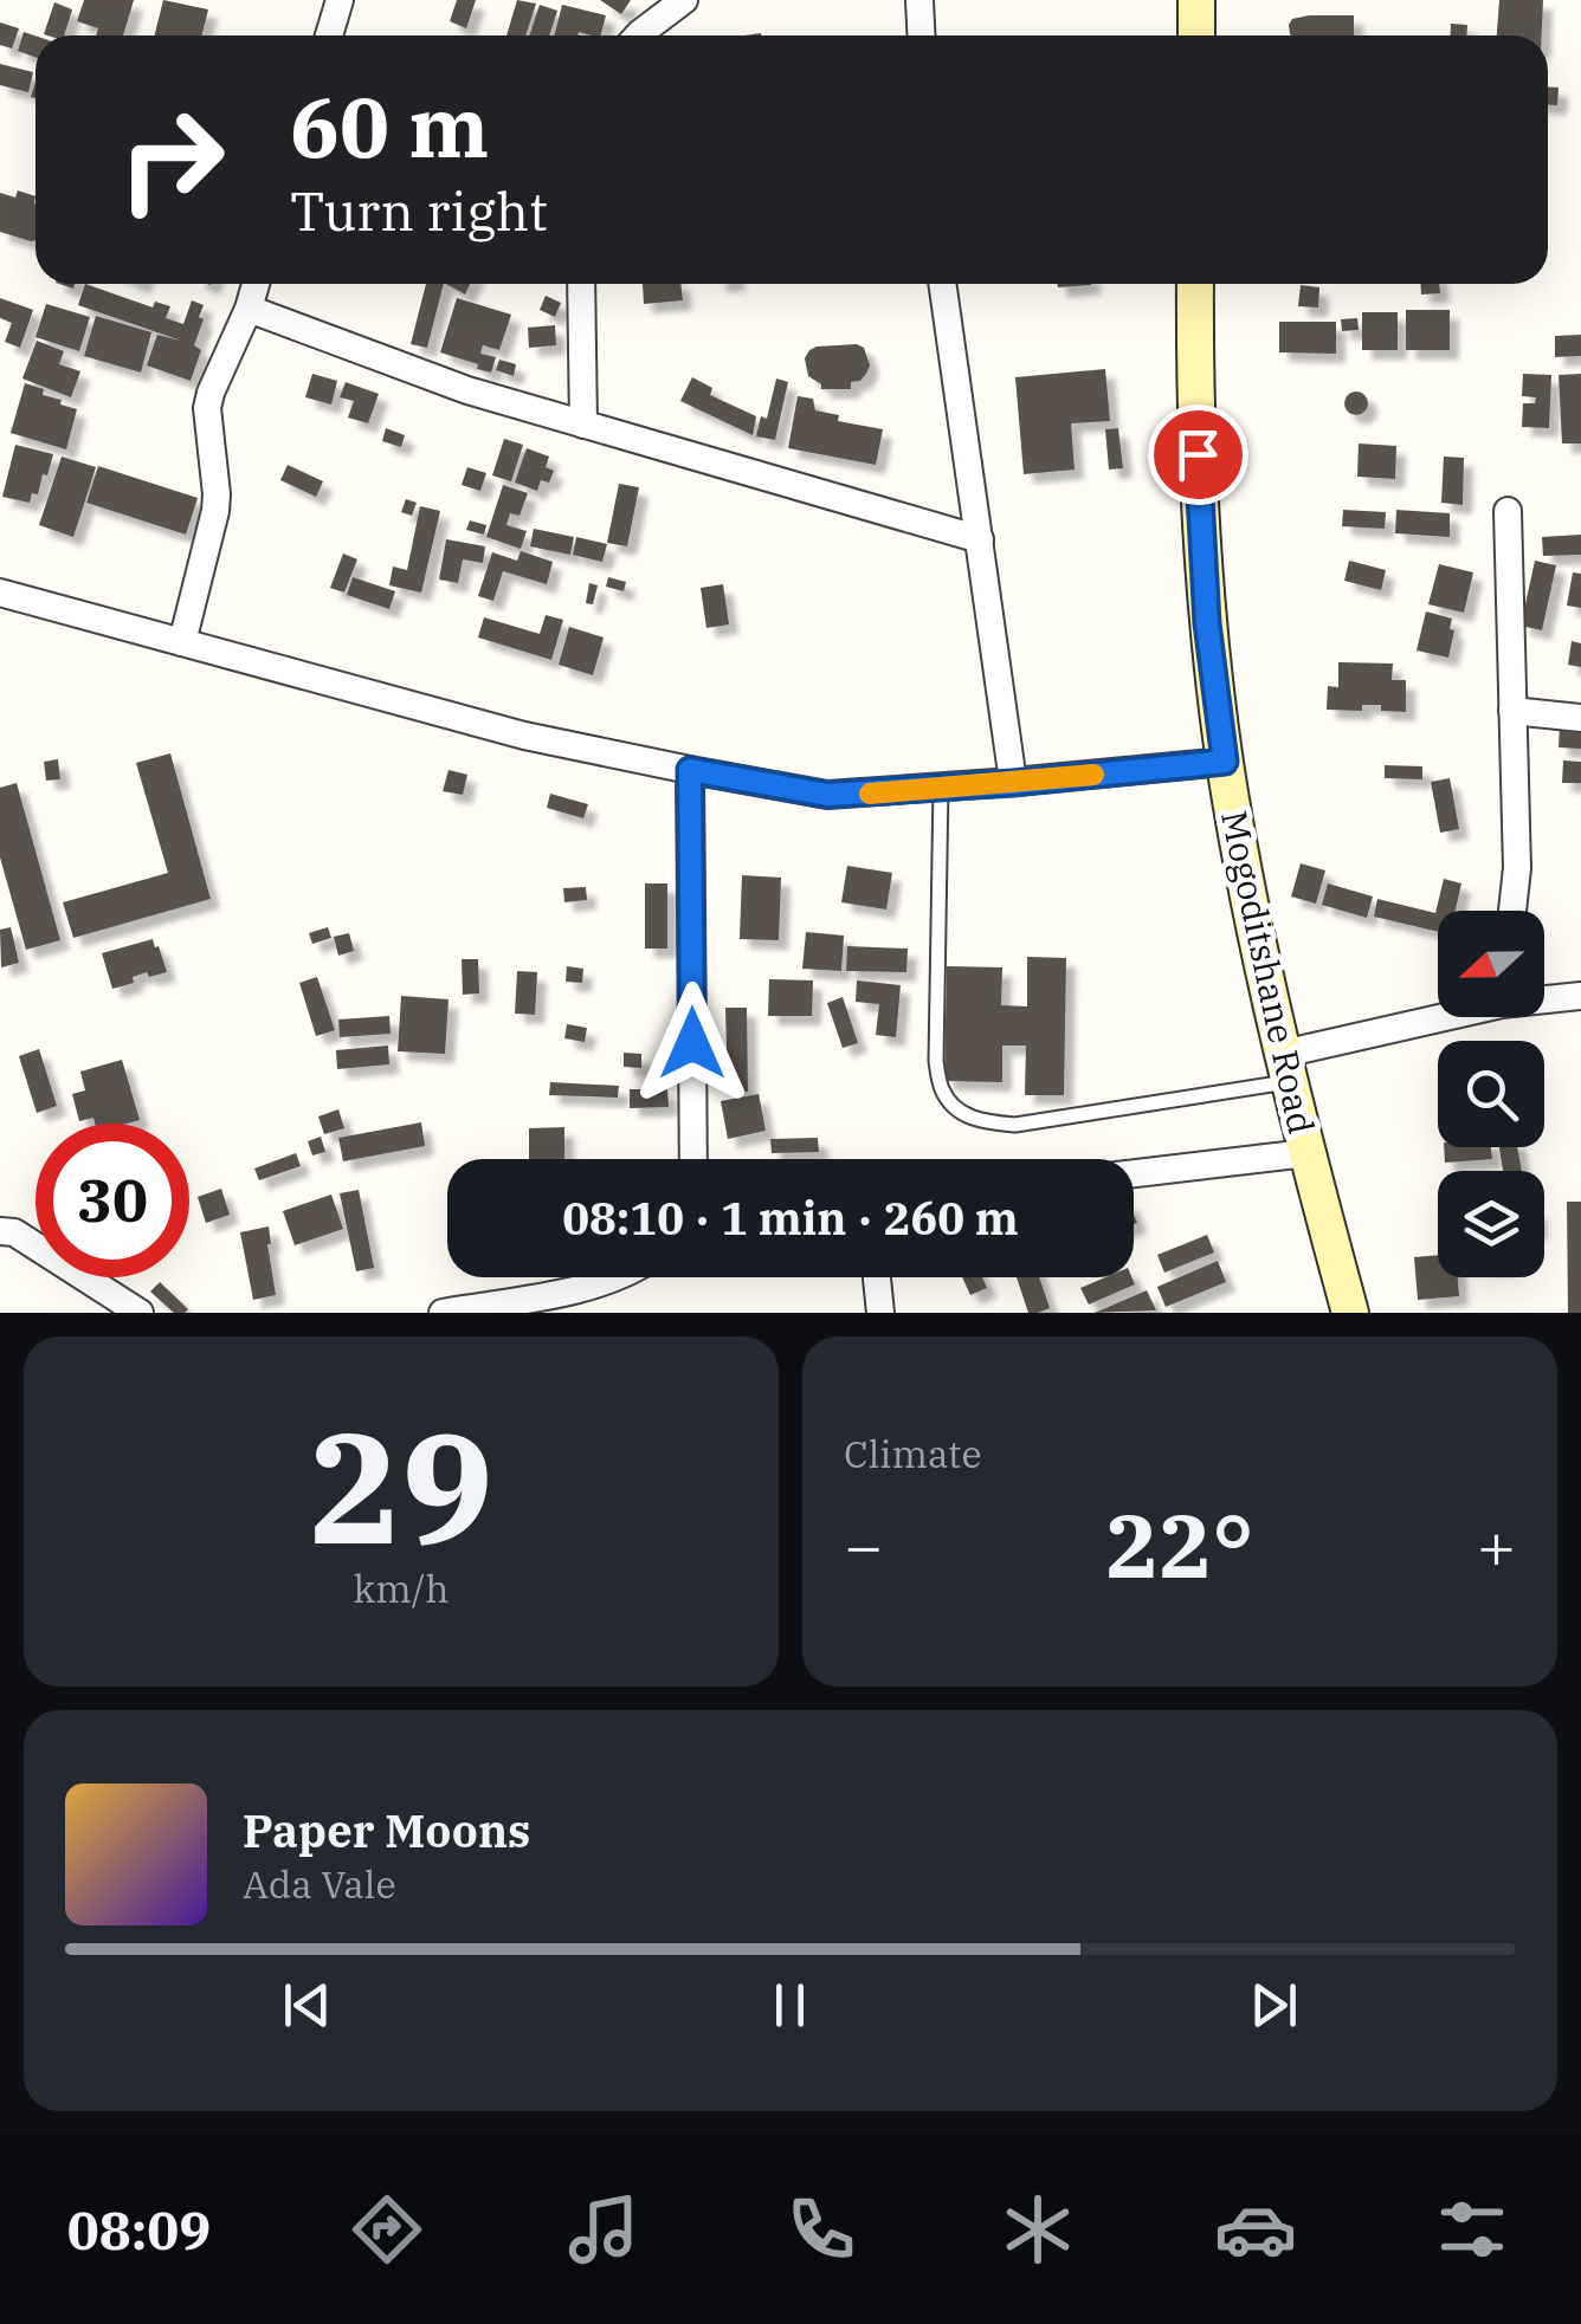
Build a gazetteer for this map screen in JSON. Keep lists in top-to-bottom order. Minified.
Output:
{"streets":{"main road":["Mogoditshane Road"]},"north":"left","page":{"turn":["60 m","Turn right"],"limit":"30","trip":"08:10 · 1 min · 260 m","tile":[["29","km/h"],"Climate"],"heat":["−","22°","+"],"song":["Paper Moons","Ada Vale"],"tabs":"08:09"}}
